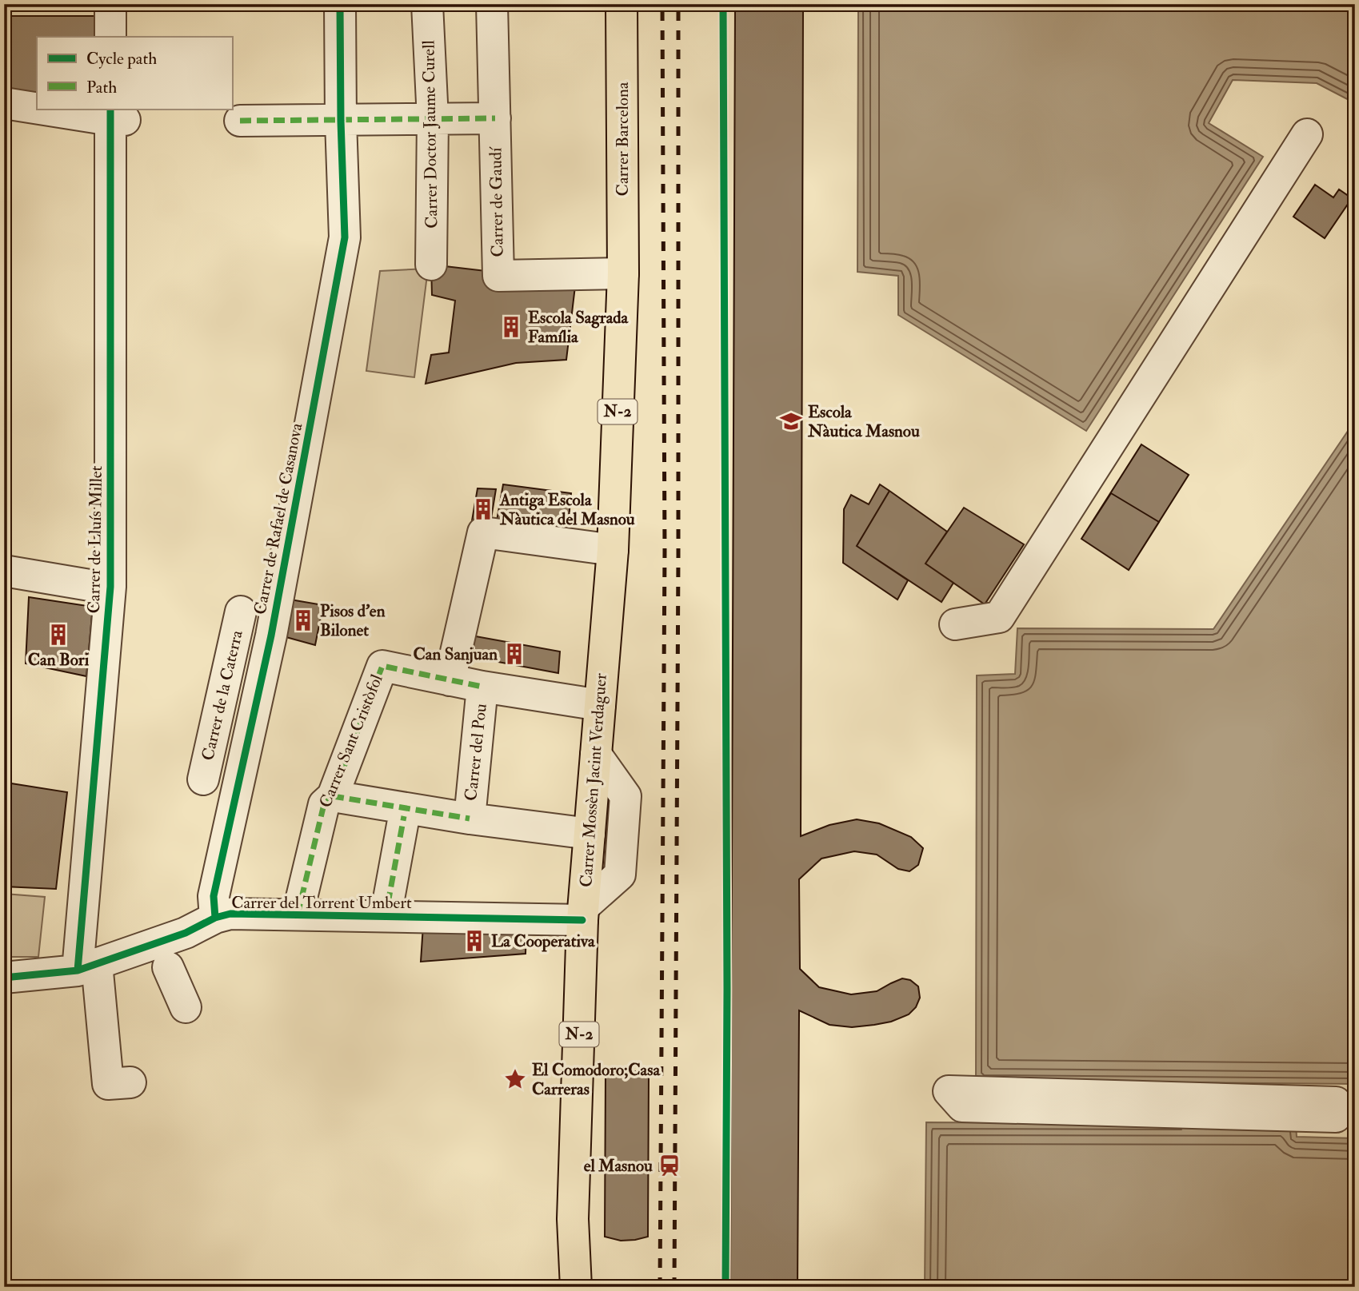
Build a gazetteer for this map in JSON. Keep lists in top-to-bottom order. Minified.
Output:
{"streets":{"main road":["Carrer Barcelona","N-2","Carrer Mossèn Jacint Verdaguer"],"street":["Carrer Doctor Jaume Curell","Carrer de Gaudí","Carrer de Rafael de Casanova","Carrer de Lluís Millet","Carrer de la Caterra","Carrer Sant Cristòfol","Carrer del Pou","Carrer del Torrent Umbert"]},"crossings":[["Carrer Barcelona","Carrer de Gaudí"],["Carrer Barcelona","Carrer Mossèn Jacint Verdaguer"],["Carrer de Gaudí","Carrer Mossèn Jacint Verdaguer"],["Carrer de Rafael de Casanova","Carrer del Torrent Umbert"],["Carrer de Lluís Millet","Carrer del Torrent Umbert"],["Carrer Sant Cristòfol","Carrer del Torrent Umbert"],["Carrer Mossèn Jacint Verdaguer","Carrer del Torrent Umbert"]],"places":{"building":["Escola Sagrada Família","Antiga Escola Nàutica del Masnou","Pisos d'en Bilonet","Can Bori","Can Sanjuan","La Cooperativa"],"school or university":["Escola Nàutica Masnou"],"place":["El Comodoro;Casa Carreras"],"station":["el Masnou"]},"legend":["Cycle path","Path"]}
